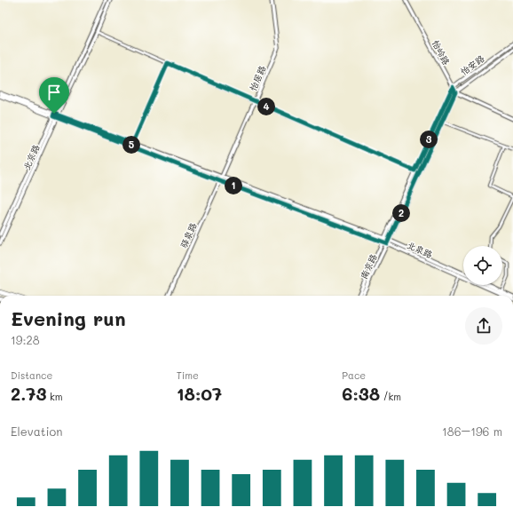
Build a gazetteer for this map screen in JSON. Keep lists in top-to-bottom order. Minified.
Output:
{"streets":{"street":["怡岭路","怡安路","怡居路","北京路","驿泉路","北泉路","南京路"]},"crossings":[["怡岭路","怡安路"],["怡安路","北泉路"],["怡安路","南京路"],["怡居路","驿泉路"],["怡居路","北泉路"],["北京路","北泉路"],["驿泉路","北泉路"],["北泉路","南京路"]],"page":{"pins":["4","3","5","1","2"],"heading":["Evening run","19:28"],"stats":[["Distance","2.73 km"],["Time","18:07"],["Pace","6:38 /km"]],"chart":["Elevation","186–196 m"]}}
